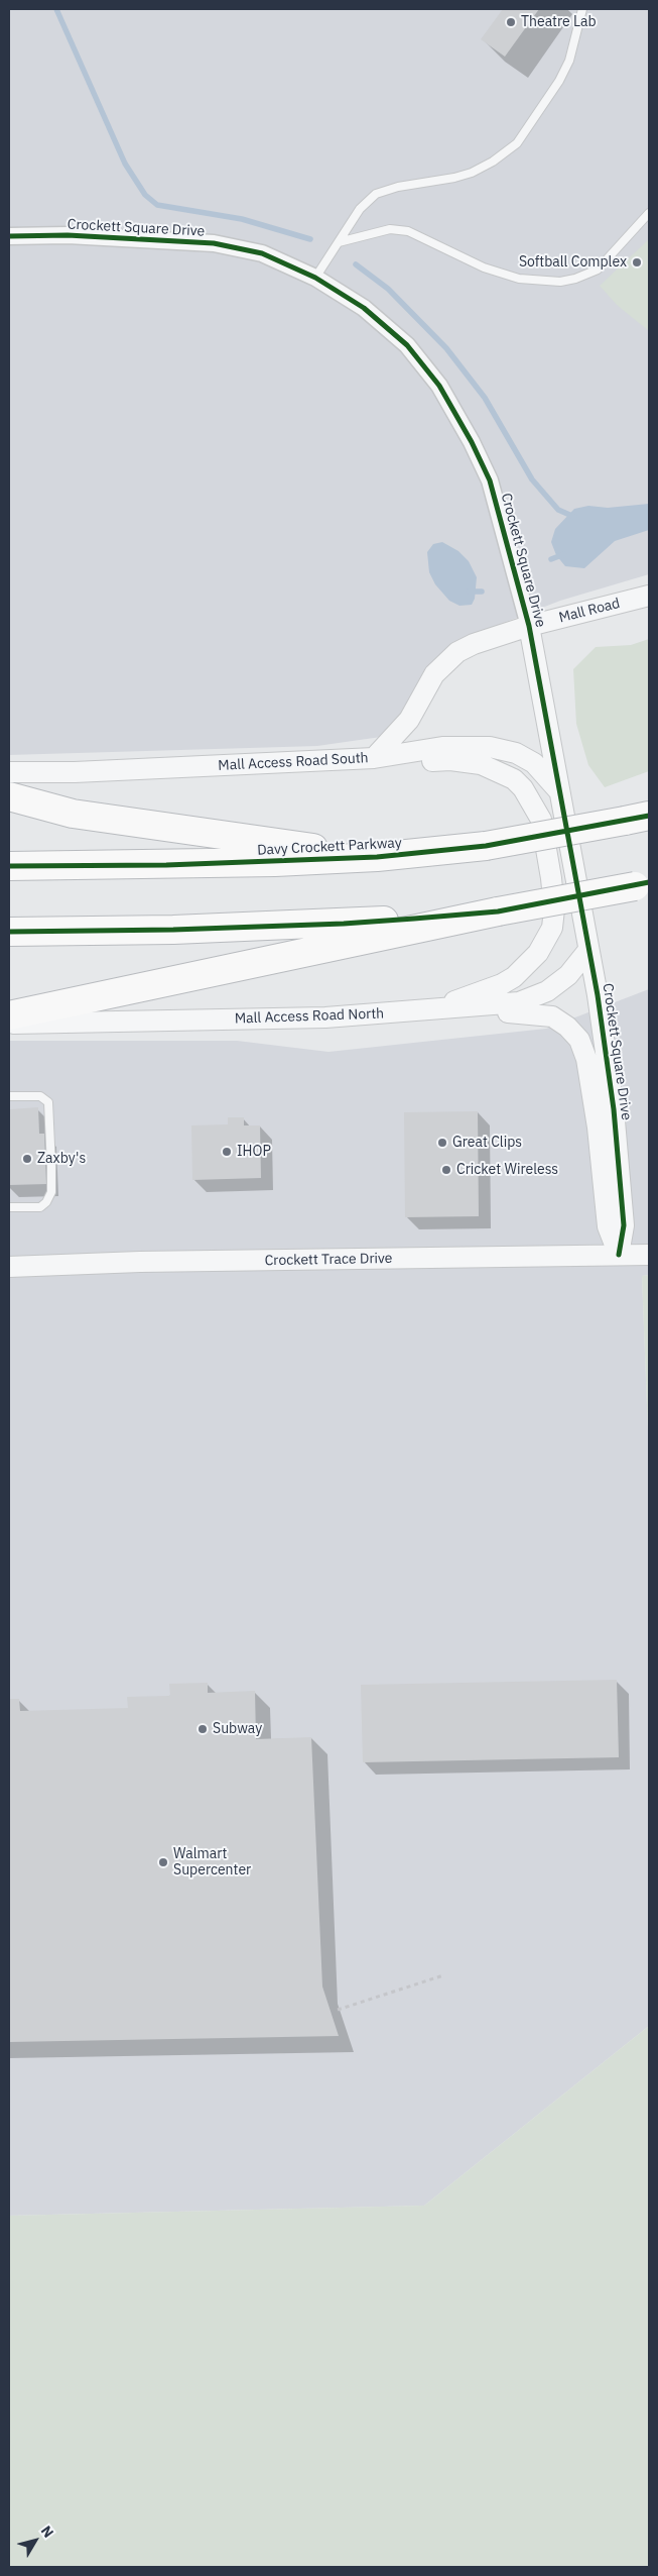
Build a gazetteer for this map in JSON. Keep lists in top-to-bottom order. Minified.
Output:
{"streets":{"highway":["Davy Crockett Parkway"],"street":["Crockett Square Drive","Mall Road","Mall Access Road South","Mall Access Road North","Crockett Trace Drive"]},"crossings":[["Crockett Square Drive","Mall Road"],["Crockett Square Drive","Mall Access Road South"],["Crockett Square Drive","Mall Access Road North"],["Crockett Square Drive","Crockett Trace Drive"],["Mall Road","Mall Access Road South"]],"places":["Theatre Lab","Softball Complex","Great Clips","IHOP","Zaxby's","Cricket Wireless","Subway","Walmart Supercenter"],"north":"top right"}
